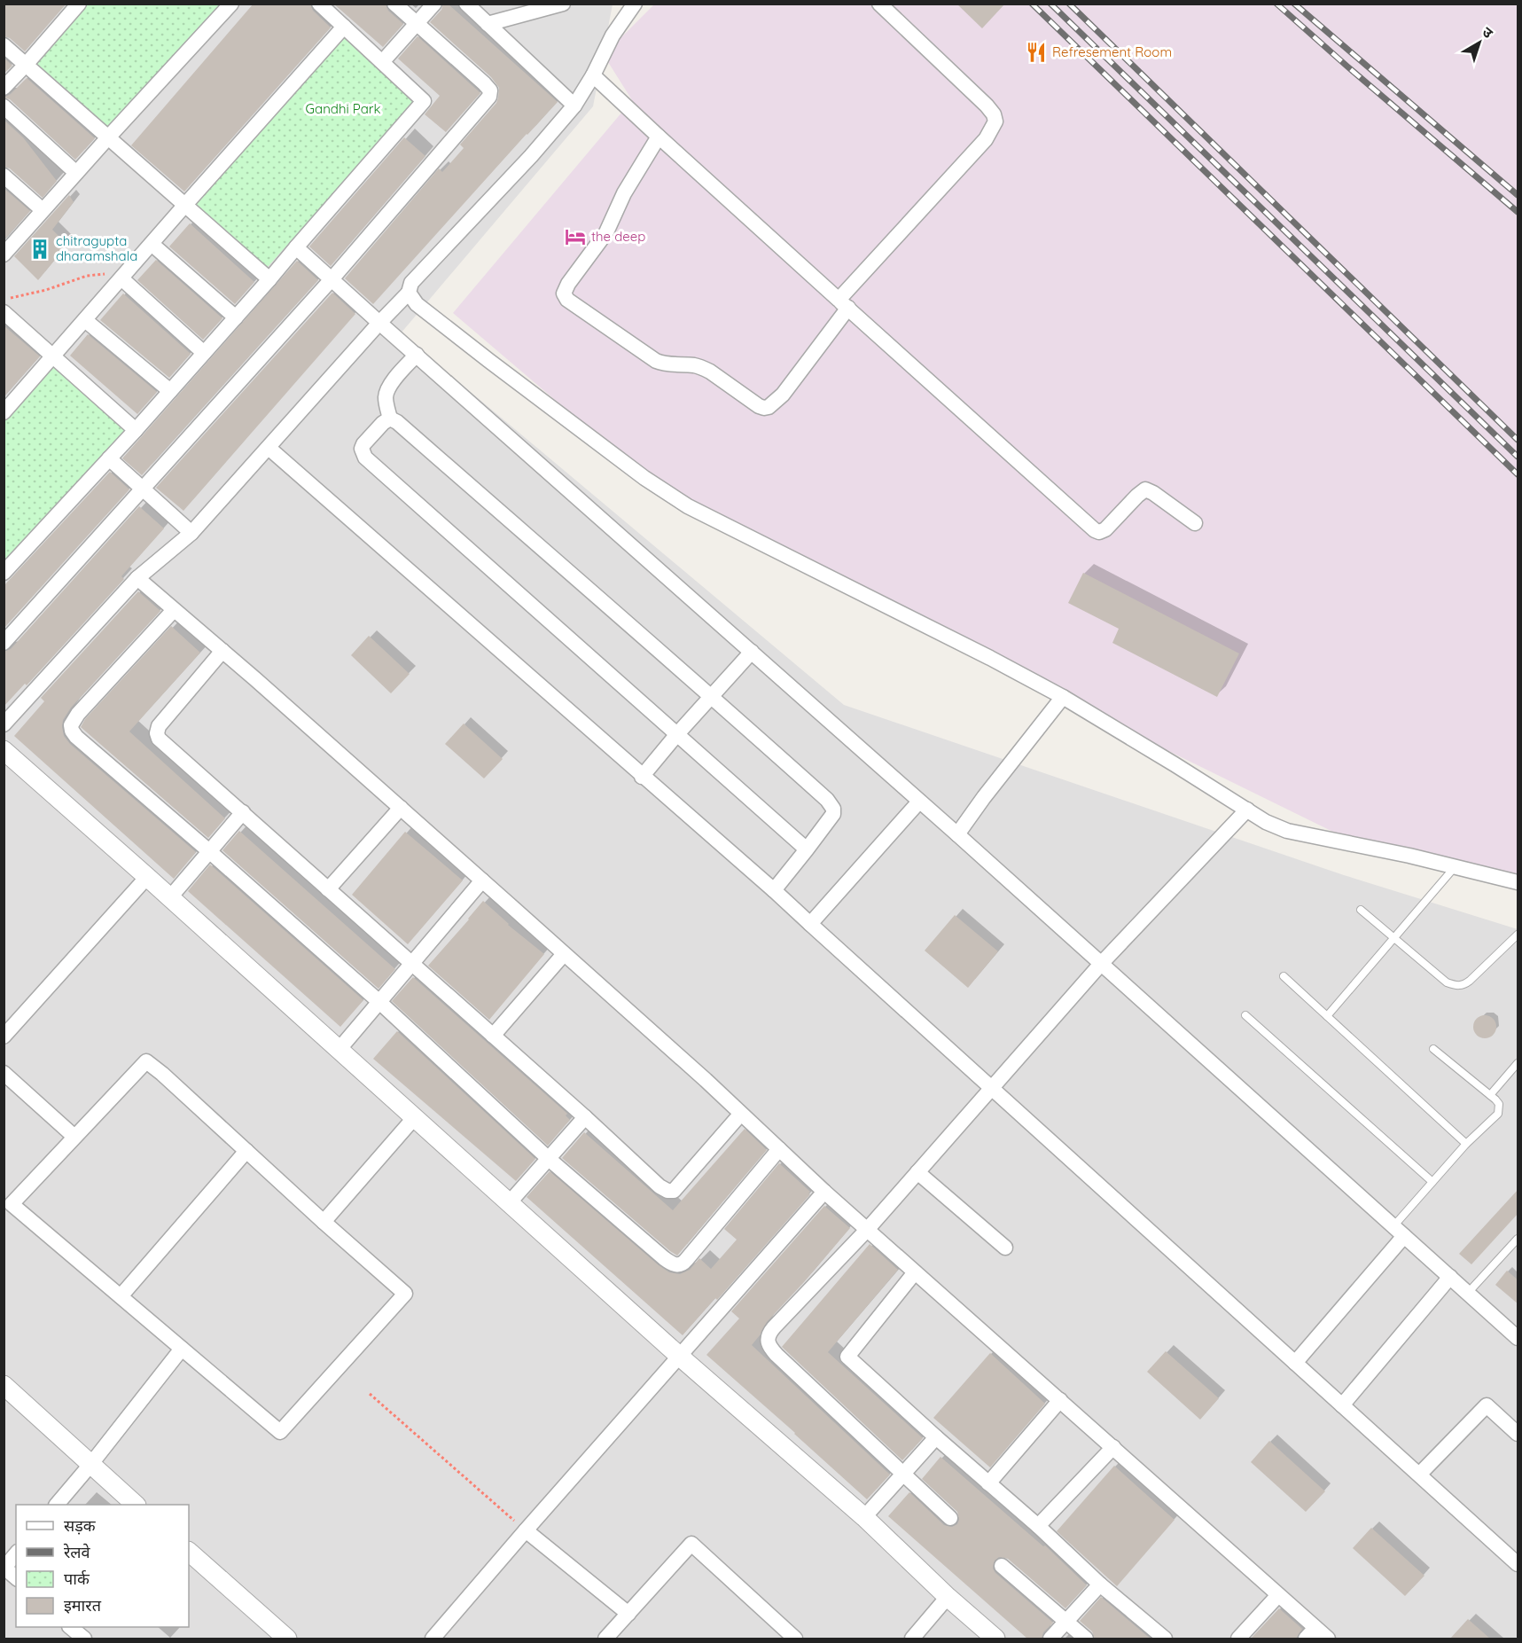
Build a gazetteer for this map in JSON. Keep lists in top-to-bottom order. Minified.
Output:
{"parks":["Gandhi Park"],"places":{"restaurant":["Refresement Room"],"hotel":["the deep"],"building":["chitragupta dharamshala"]},"legend":["सड़क","रेलवे","पार्क","इमारत"],"north":"top right"}
